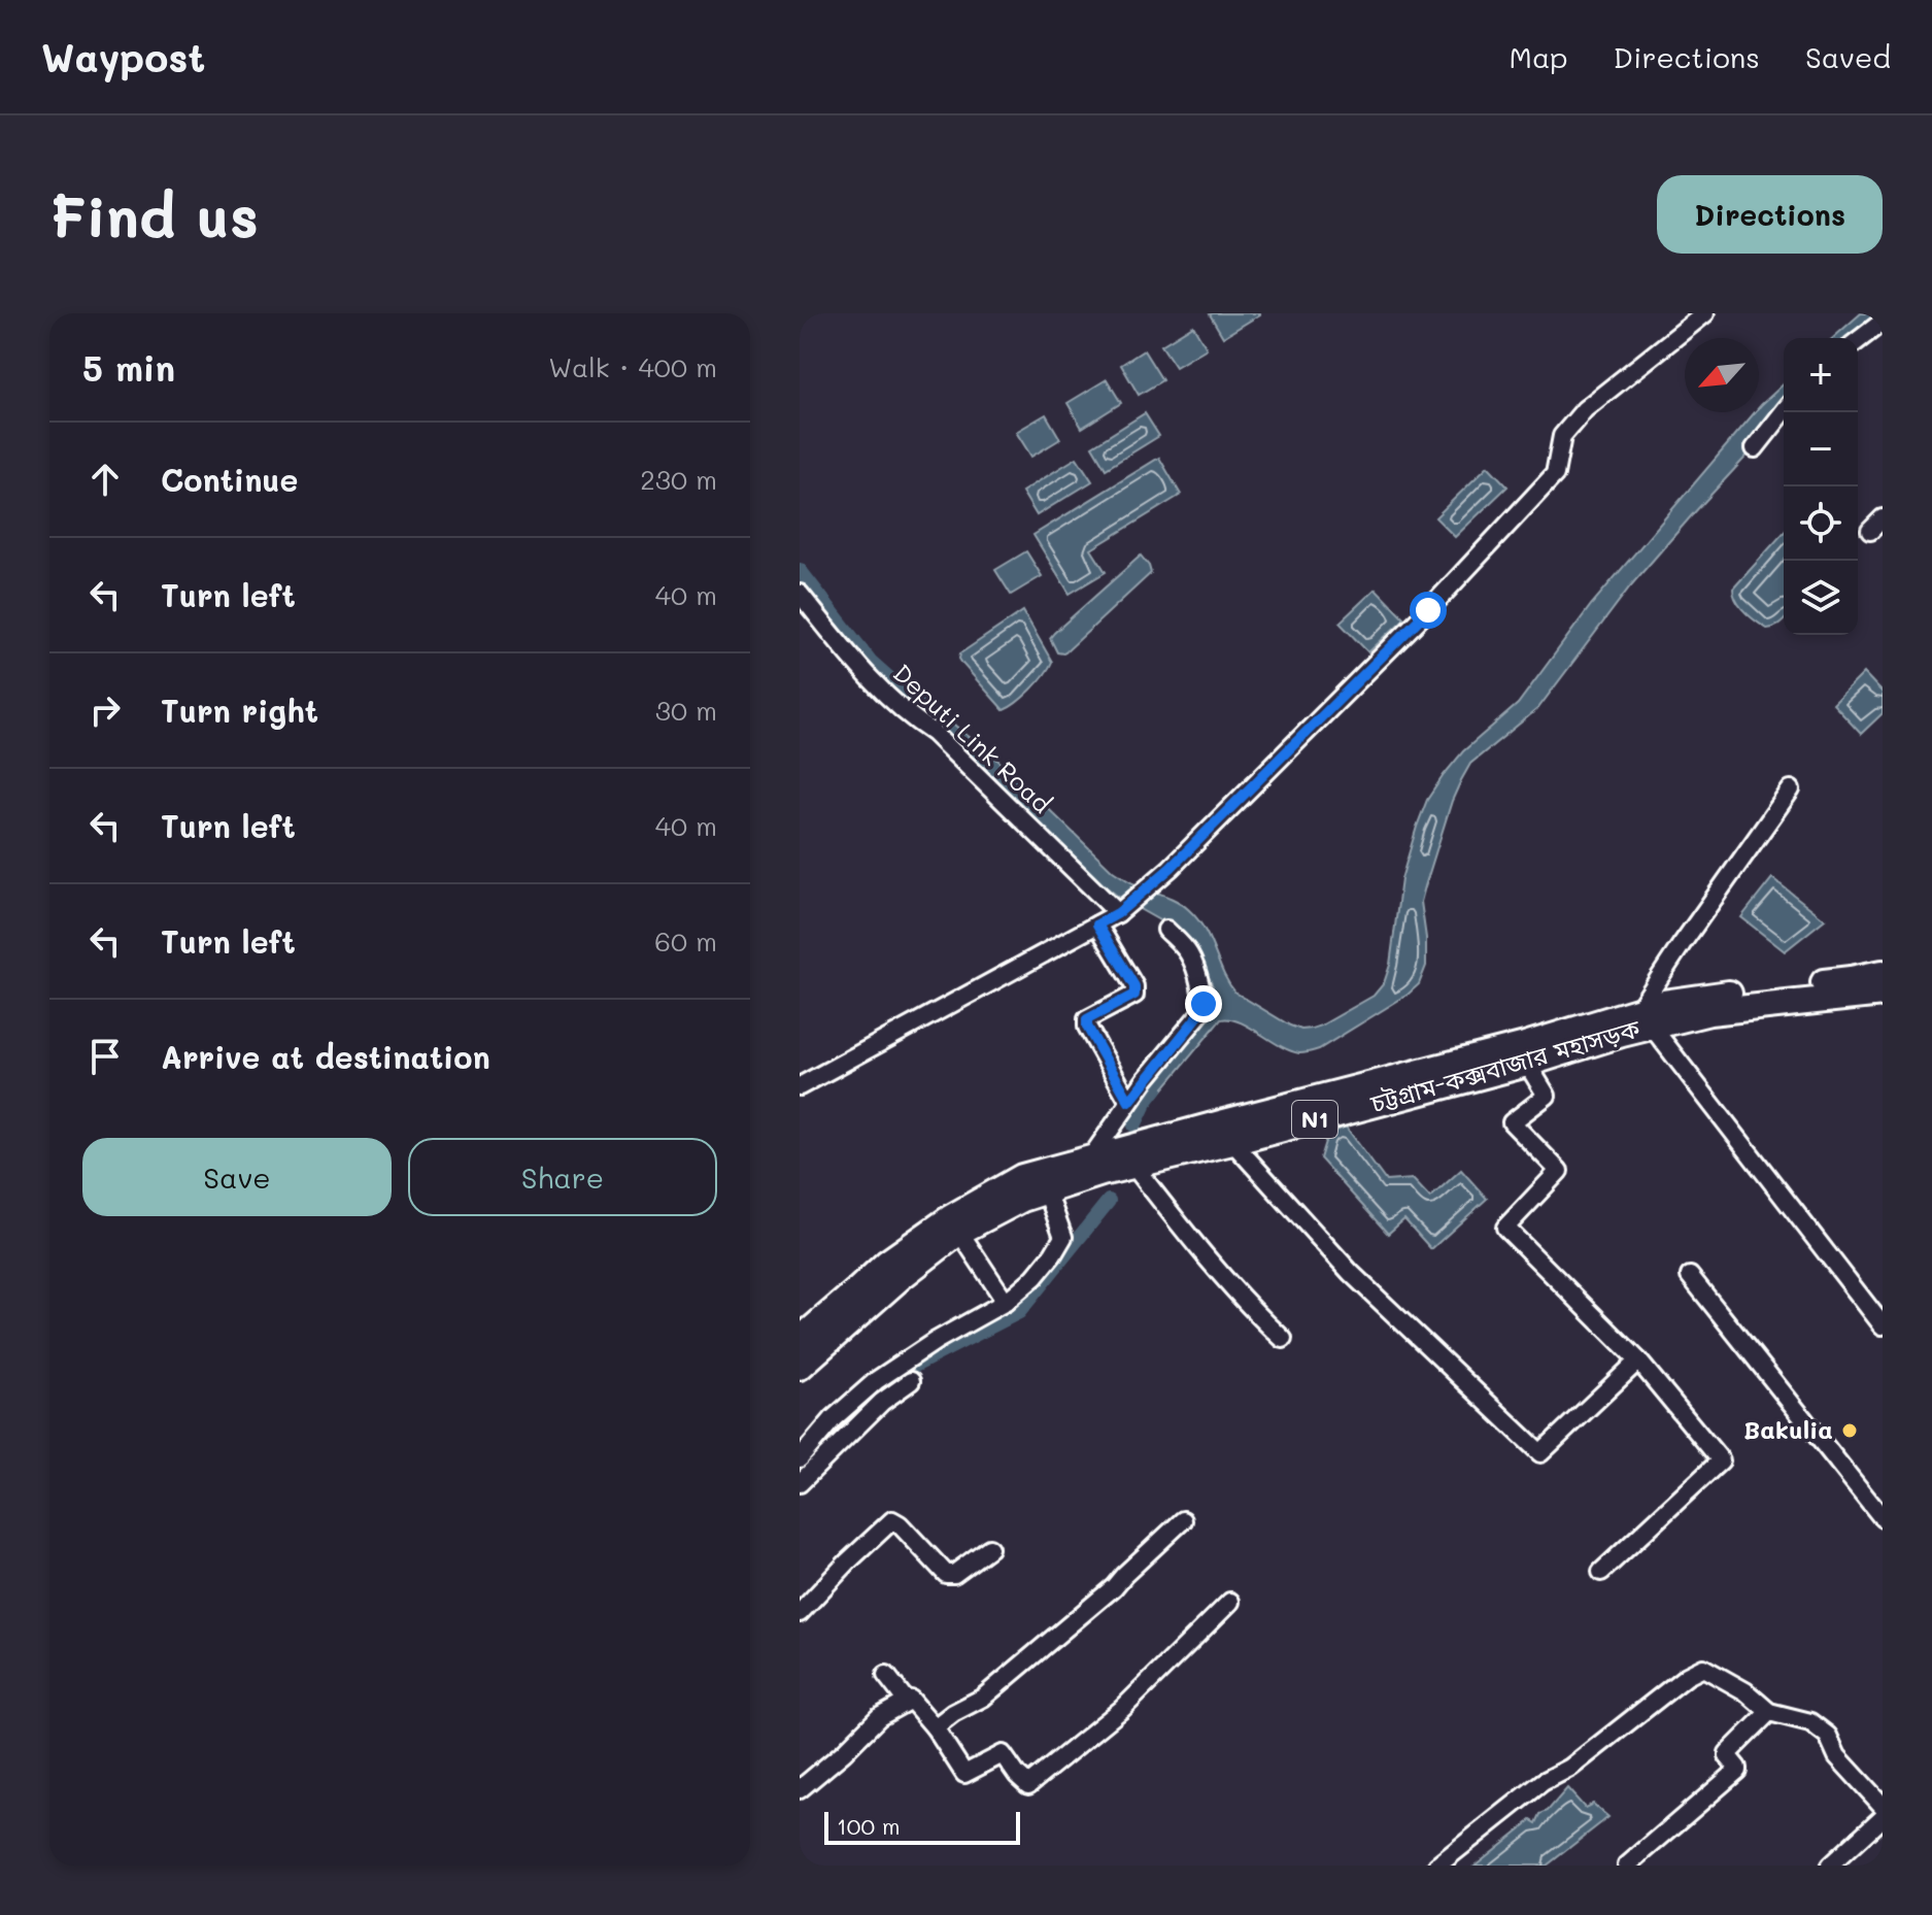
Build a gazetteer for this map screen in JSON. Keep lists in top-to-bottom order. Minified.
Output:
{"streets":{"highway":["চট্টগ্রাম-কক্সবাজার মহাসড়ক","N1"],"street":["Deputi Link Road"]},"places":["Bakulia"],"scale_bar":"100 m","north":"bottom left","page":{"header":"Waypost","nav":["Map","Directions","Saved"],"buttons":["Directions",["Save","Share"]],"title":"Find us","heading":["5 min","Walk · 400 m"],"map_buttons":["+","−"],"list":[["Continue","230 m"],["Turn left","40 m"],["Turn right","30 m"],["Turn left","40 m"],["Turn left","60 m"],"Arrive at destination"],"scale":"100 m"}}
